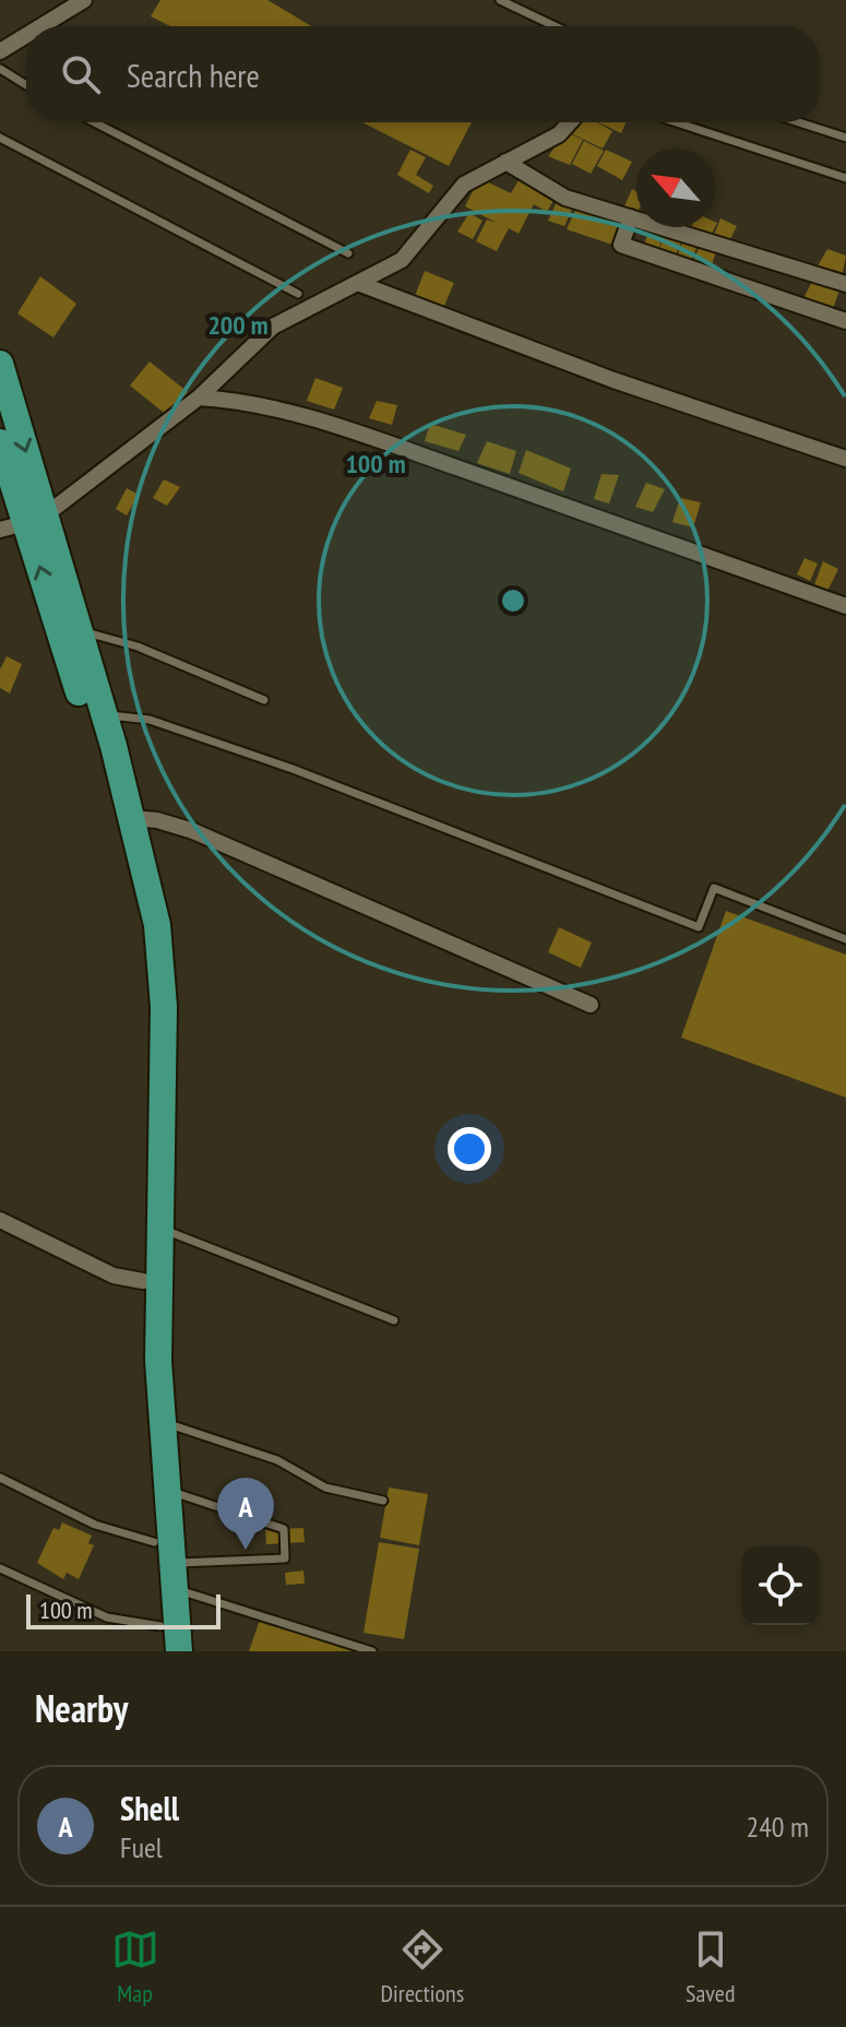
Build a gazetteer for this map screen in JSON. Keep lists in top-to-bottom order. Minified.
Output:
{"scale_bar":"100 m","north":"top left","page":{"search":"Search here","pins":"A","scale":"100 m","heading":"Nearby","list":[{"mark":"A","name":"Shell","note":"Fuel","value":"240 m"}],"nav":["Map","Directions","Saved"]},"rings":["200 m","100 m"]}
